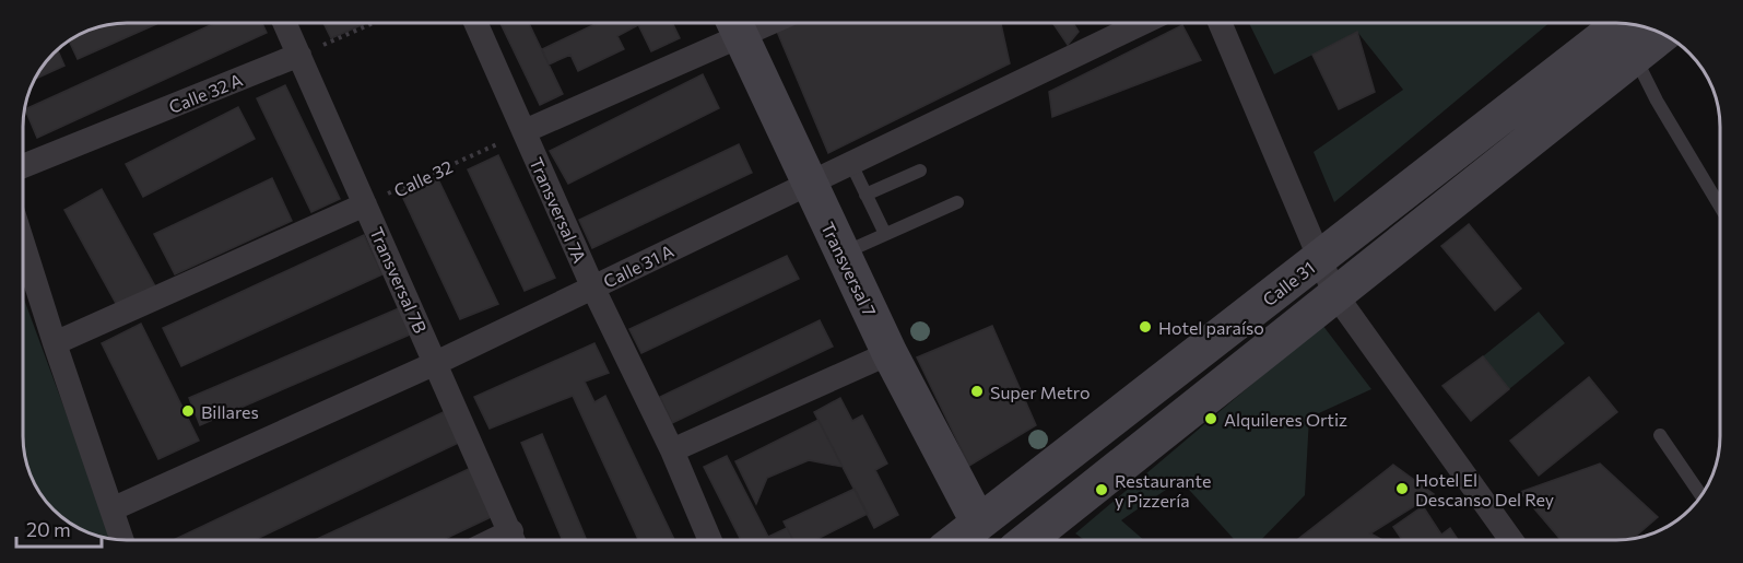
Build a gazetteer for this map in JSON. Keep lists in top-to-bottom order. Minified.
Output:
{"streets":{"main road":["Transversal 7","Calle 31"],"street":["Calle 32 A","Transversal 7A","Calle 31 A","Transversal 7B"],"path":["Calle 32"]},"crossings":[["Calle 32 A","Transversal 7B"],["Calle 32","Transversal 7A"],["Calle 32","Transversal 7B"],["Transversal 7A","Calle 31 A"],["Calle 31 A","Transversal 7"],["Calle 31 A","Transversal 7B"],["Transversal 7","Calle 31"]],"places":["Hotel paraíso","Super Metro","Billares","Alquileres Ortiz","Hotel El Descanso Del Rey","Restaurante y Pizzería"],"scale_bar":"20 m"}
